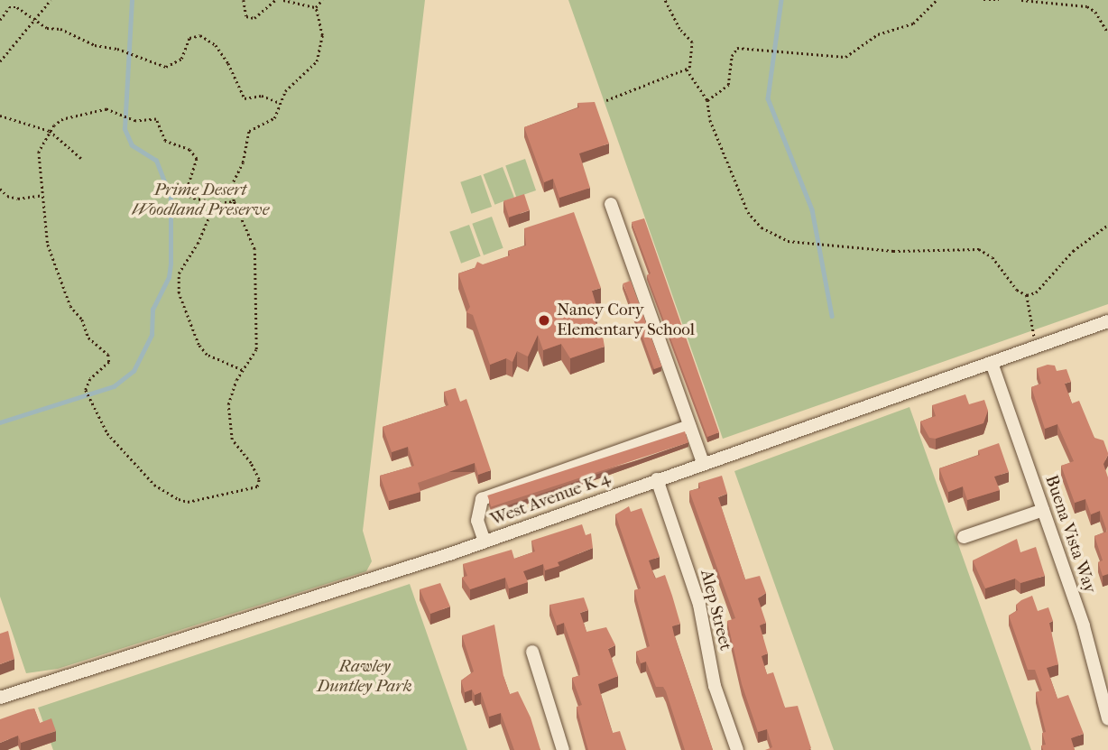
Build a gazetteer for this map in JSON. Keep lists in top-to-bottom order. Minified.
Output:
{"streets":{"street":["West Avenue K 4","Buena Vista Way","Alep Street"]},"crossings":[["West Avenue K 4","Buena Vista Way"],["West Avenue K 4","Alep Street"]],"parks":["Prime Desert Woodland Preserve","Rawley Duntley Park"],"places":["Nancy Cory Elementary School"]}
